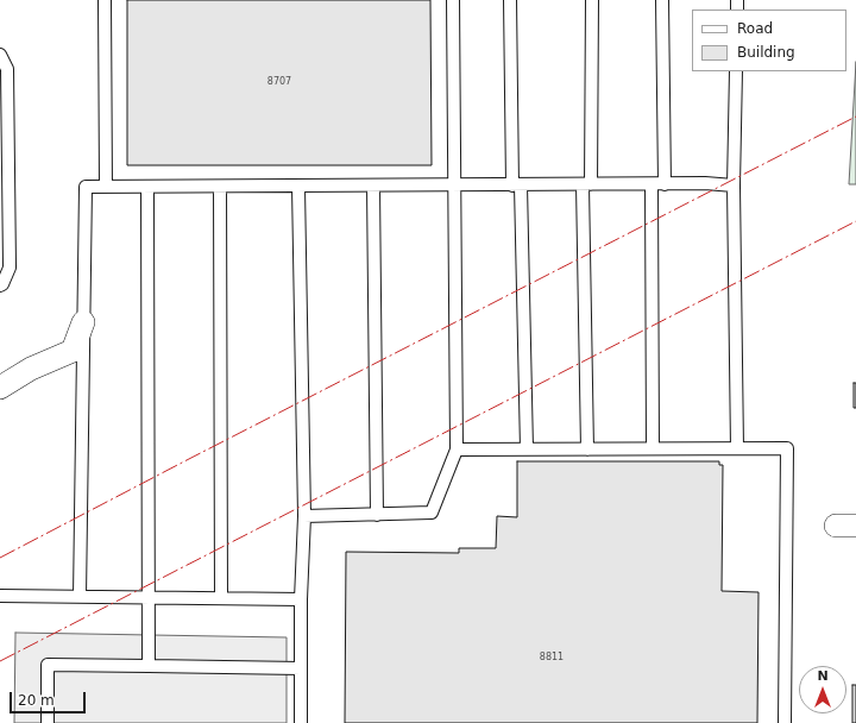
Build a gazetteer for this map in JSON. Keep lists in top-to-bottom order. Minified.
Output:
{"house_numbers":["8707","8811"],"legend":["Road","Building"],"scale_bar":"20 m","north":"top"}
